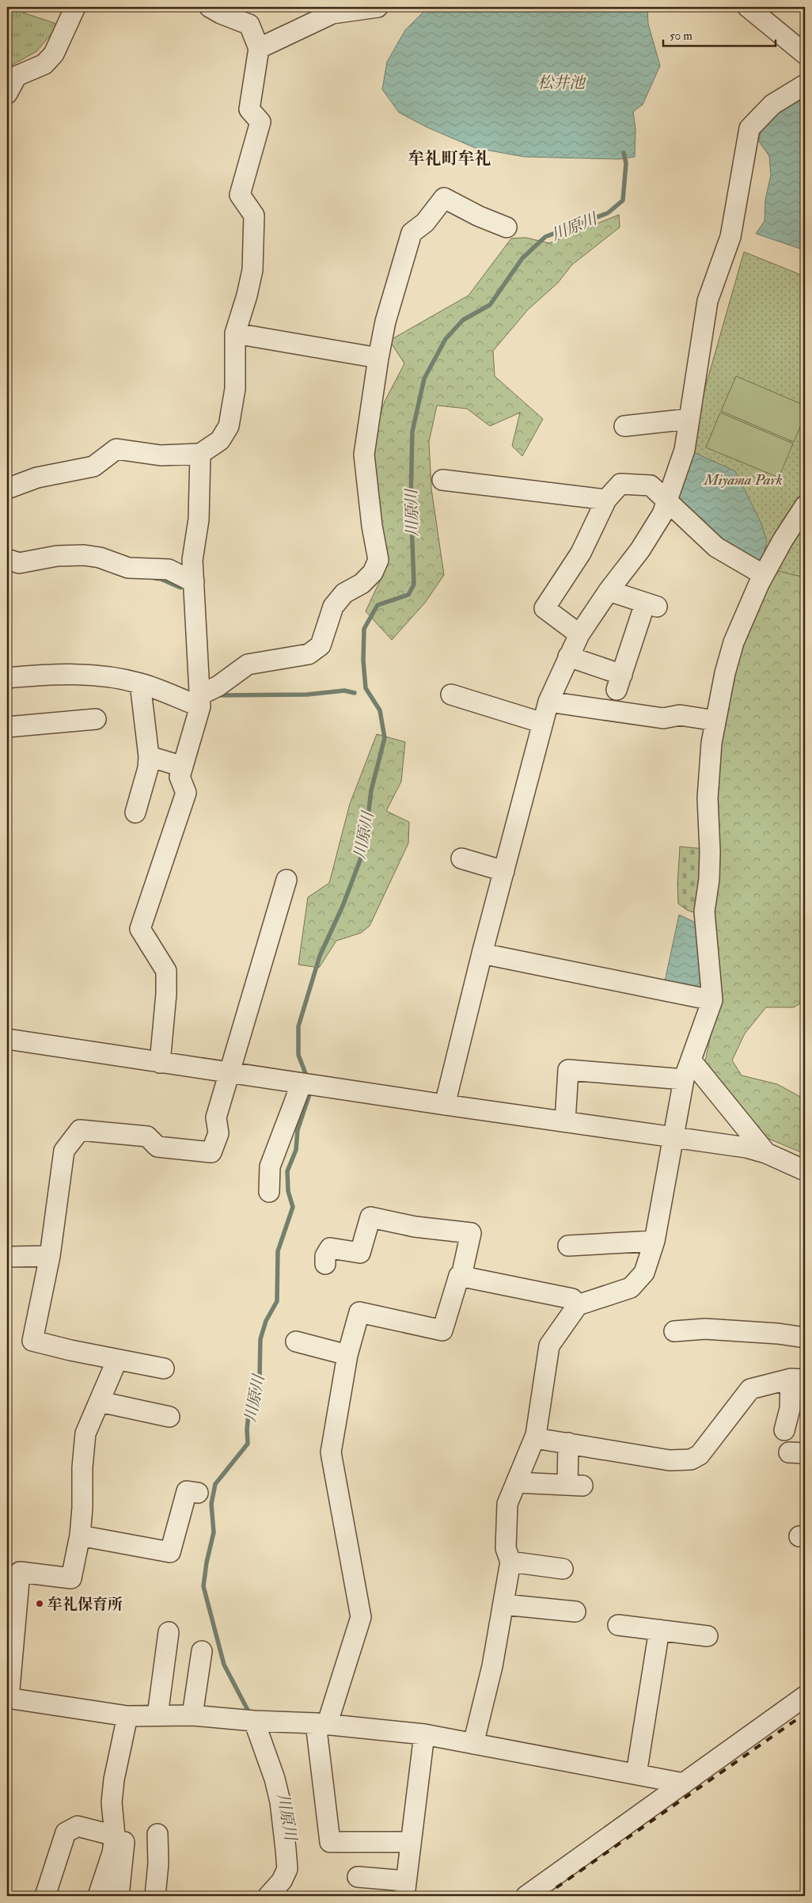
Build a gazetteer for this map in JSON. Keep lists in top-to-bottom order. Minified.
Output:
{"districts":["牟礼町牟礼"],"water":["松井池","川原川"],"parks":["Miyama Park"],"places":["牟礼保育所"],"scale_bar":"50 m"}
